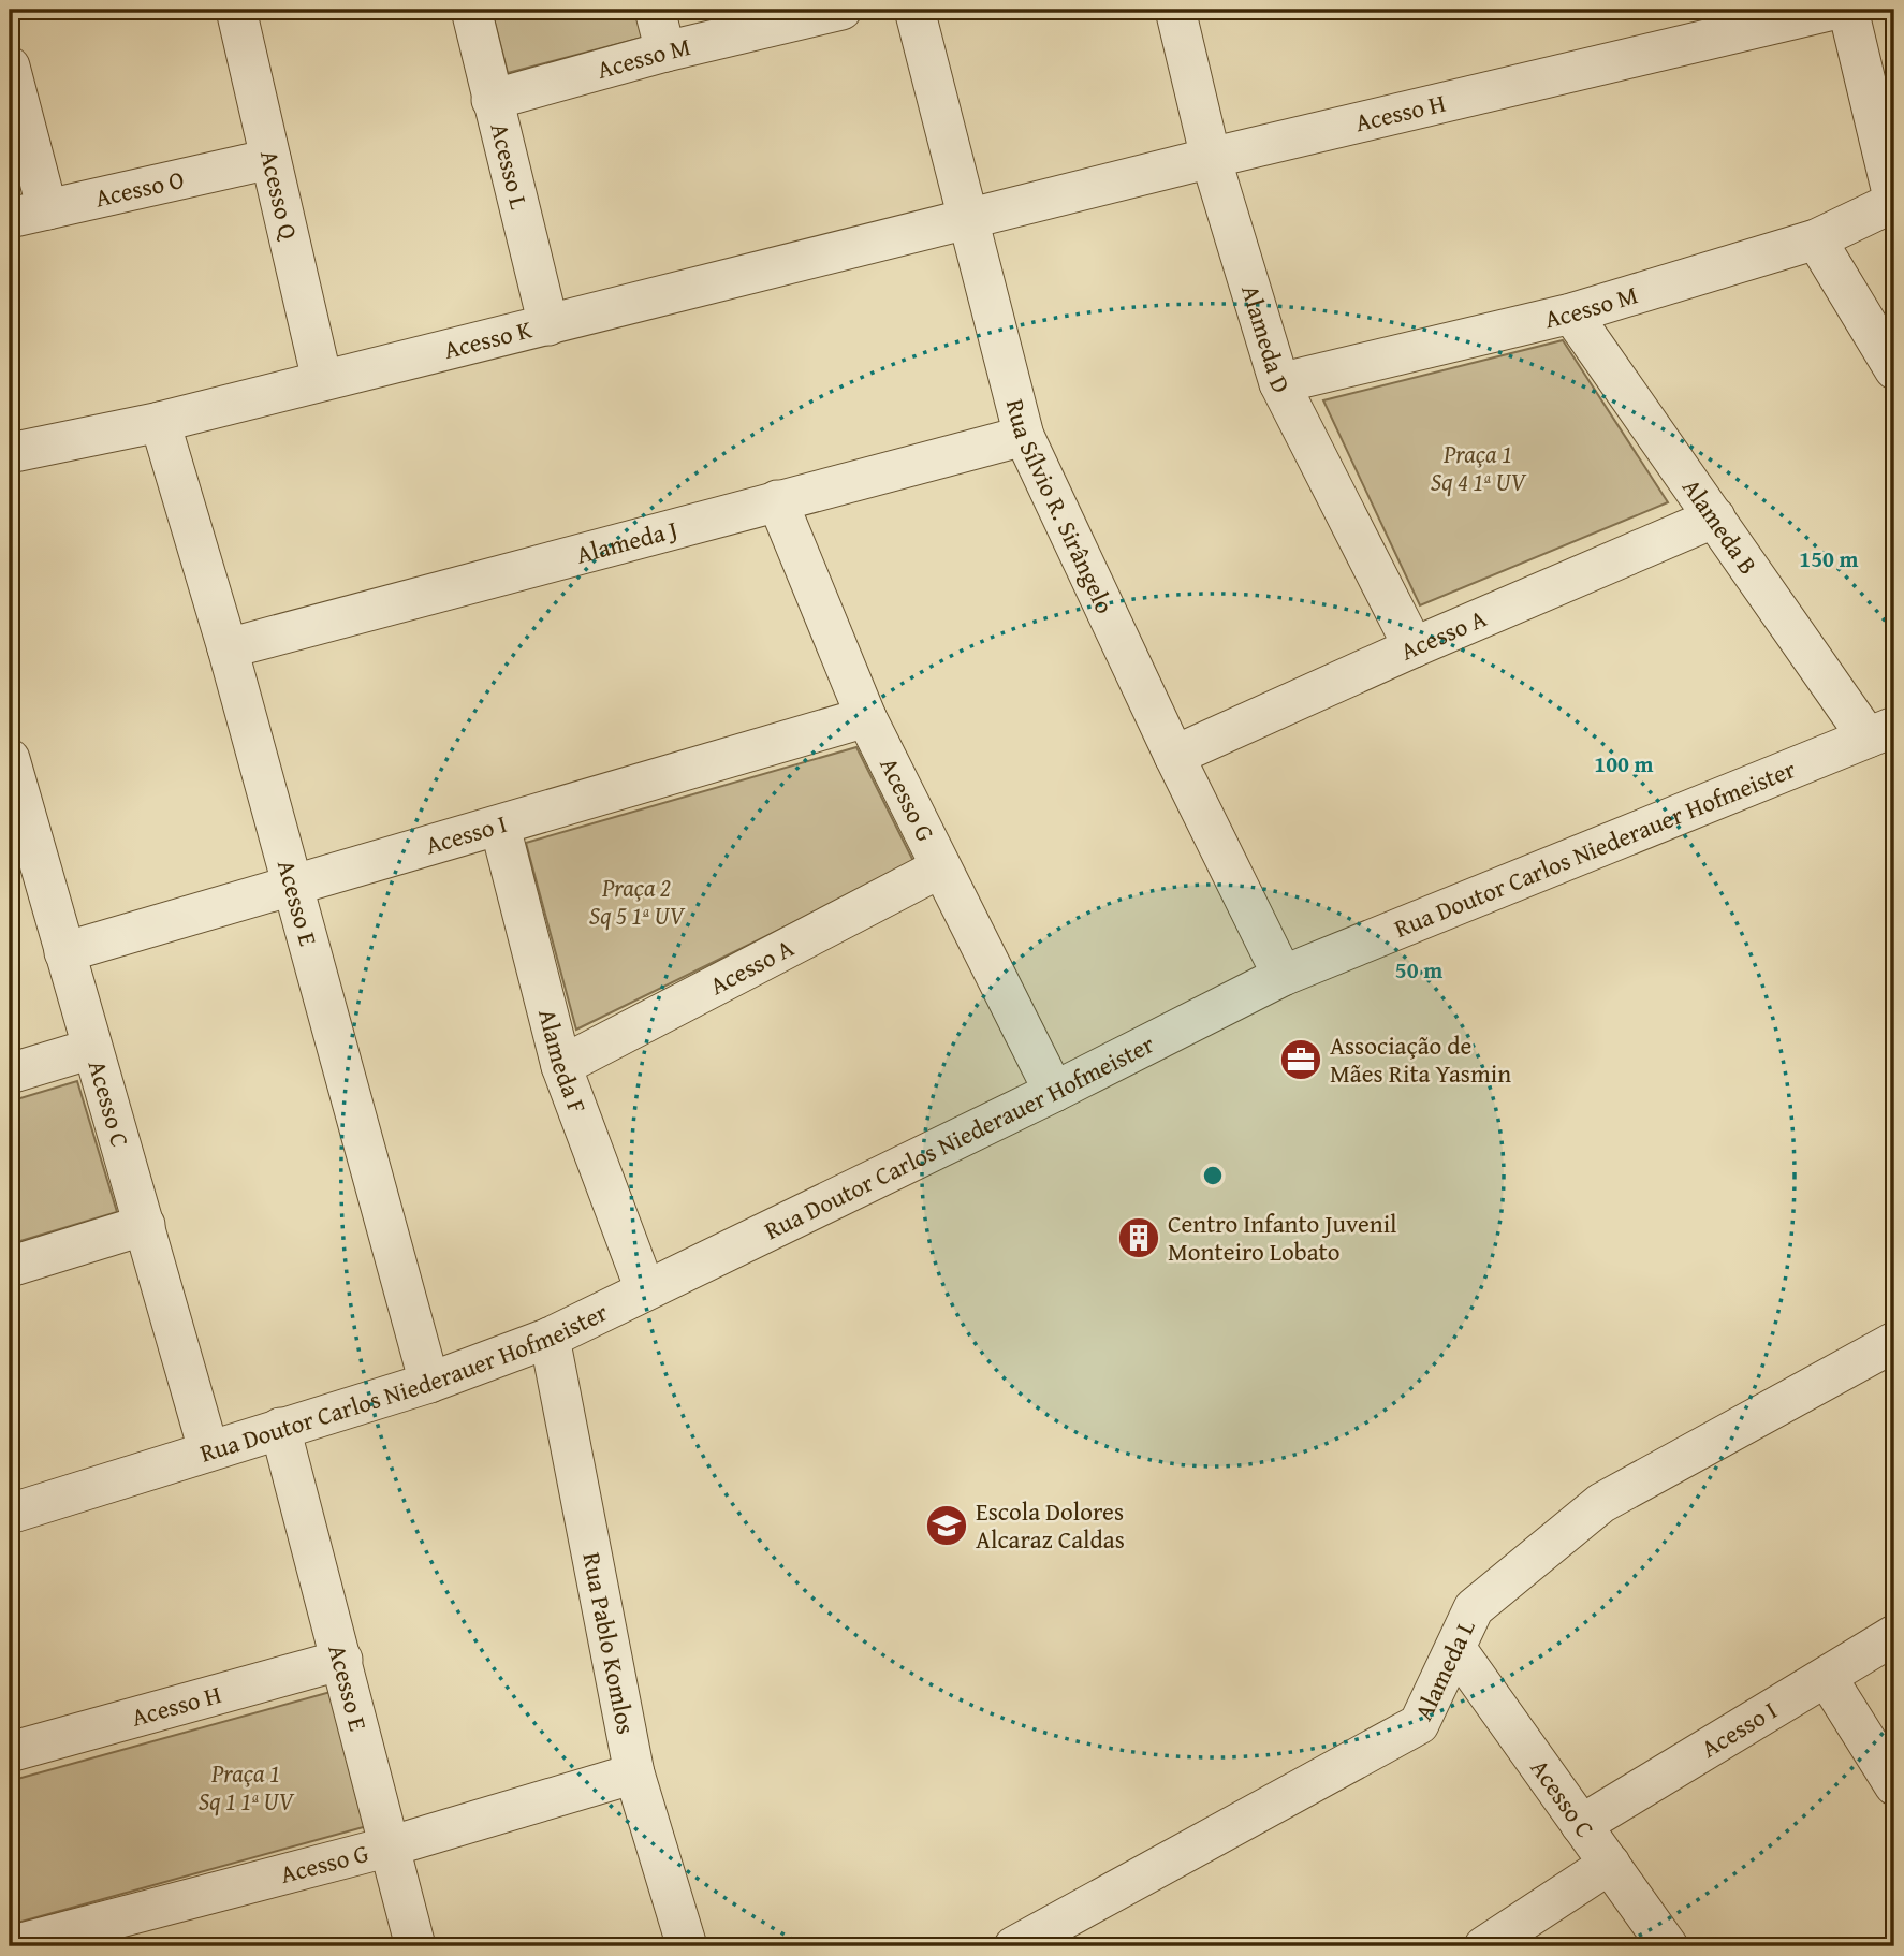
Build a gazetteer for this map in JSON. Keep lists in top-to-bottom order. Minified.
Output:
{"streets":{"street":["Acesso M","Acesso H","Acesso L","Acesso O","Acesso Q","Acesso K","Alameda D","Rua Sílvio R. Sirângelo","Alameda B","Alameda J","Acesso A","Acesso G","Acesso I","Rua Doutor Carlos Niederauer Hofmeister","Acesso E","Alameda F","Acesso C","Rua Pablo Komlos","Alameda L"]},"crossings":[["Acesso M","Acesso L"],["Acesso M","Alameda D"],["Acesso M","Alameda B"],["Acesso H","Acesso K"],["Acesso H","Alameda D"],["Acesso H","Rua Sílvio R. Sirângelo"],["Acesso H","Acesso E"],["Acesso L","Acesso K"],["Acesso O","Acesso Q"],["Acesso Q","Acesso K"],["Acesso K","Rua Sílvio R. Sirângelo"],["Acesso K","Acesso E"],["Alameda D","Acesso A"],["Rua Sílvio R. Sirângelo","Alameda J"],["Rua Sílvio R. Sirângelo","Acesso A"],["Rua Sílvio R. Sirângelo","Rua Doutor Carlos Niederauer Hofmeister"],["Alameda B","Acesso A"],["Alameda B","Rua Doutor Carlos Niederauer Hofmeister"],["Alameda J","Acesso G"],["Alameda J","Acesso E"],["Acesso A","Acesso G"],["Acesso A","Alameda F"],["Acesso G","Acesso I"],["Acesso G","Rua Doutor Carlos Niederauer Hofmeister"],["Acesso G","Acesso E"],["Acesso G","Rua Pablo Komlos"],["Acesso I","Acesso E"],["Acesso I","Alameda F"],["Acesso I","Acesso C"],["Rua Doutor Carlos Niederauer Hofmeister","Acesso E"],["Rua Doutor Carlos Niederauer Hofmeister","Alameda F"],["Rua Doutor Carlos Niederauer Hofmeister","Acesso C"],["Rua Doutor Carlos Niederauer Hofmeister","Rua Pablo Komlos"],["Acesso C","Alameda L"]],"parks":["Praça 1 Sq 4 1ª UV","Praça 2 Sq 5 1ª UV","Praça 1 Sq 1 1ª UV"],"places":{"office":["Associação de Mães Rita Yasmin"],"building":["Centro Infanto Juvenil Monteiro Lobato"],"school or university":["Escola Dolores Alcaraz Caldas"]},"rings":["150 m","100 m","50 m"]}
